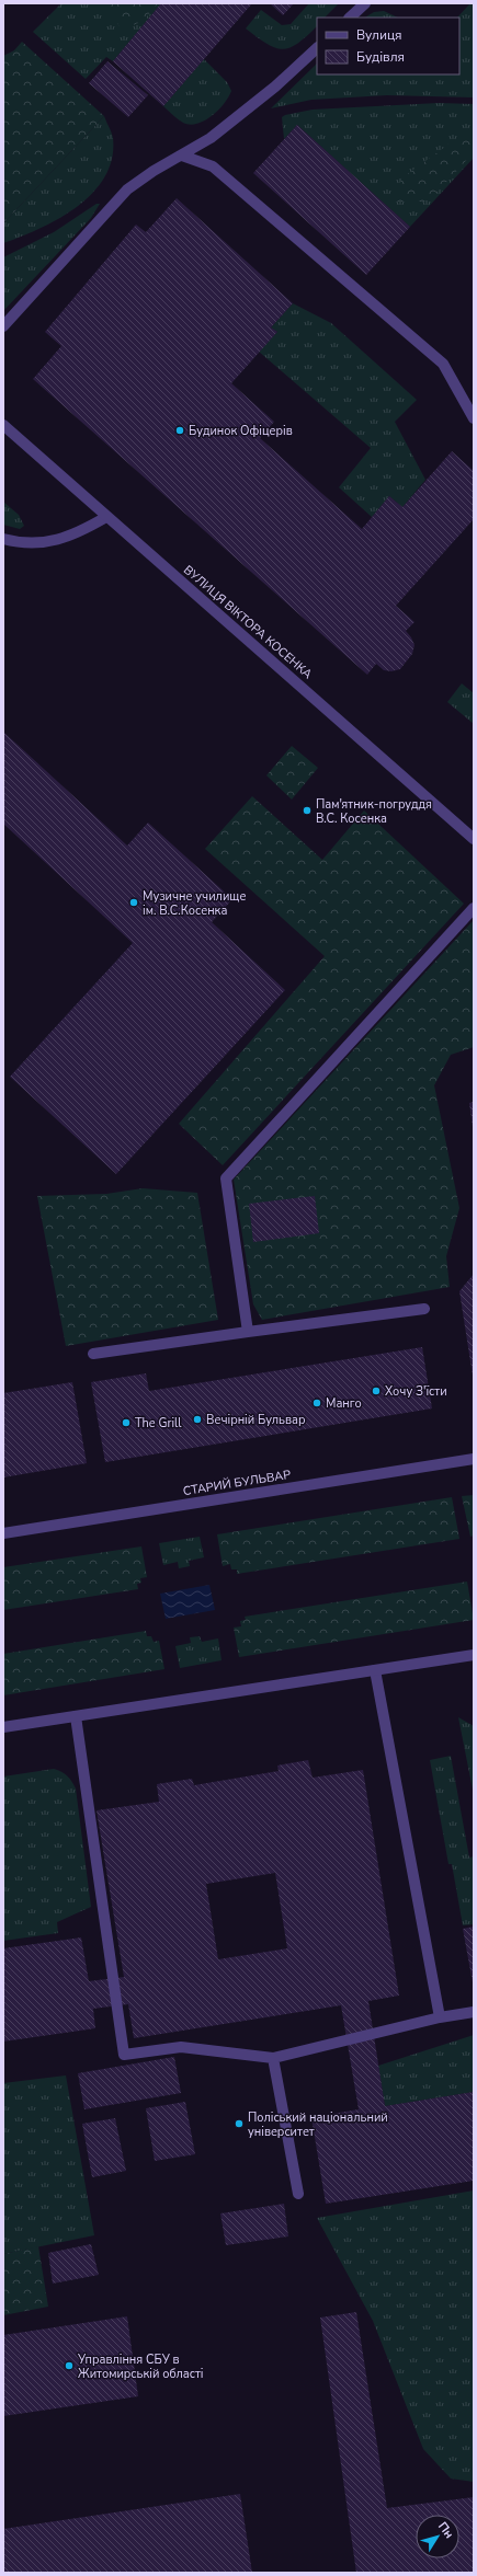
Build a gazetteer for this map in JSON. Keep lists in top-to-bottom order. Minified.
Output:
{"streets":{"street":["ВУЛИЦЯ ВІКТОРА КОСЕНКА","СТАРИЙ БУЛЬВАР"]},"places":["Будинок Офіцерів","Пам'ятник-погруддя В.С. Косенка","Музичне училище ім. В.С.Косенка","Хочу З'їсти","Манго","Вечірній Бульвар","The Grill","Поліський національний університет","Управління СБУ в Житомирській області"],"legend":["Вулиця","Будівля"],"north":"top right"}
